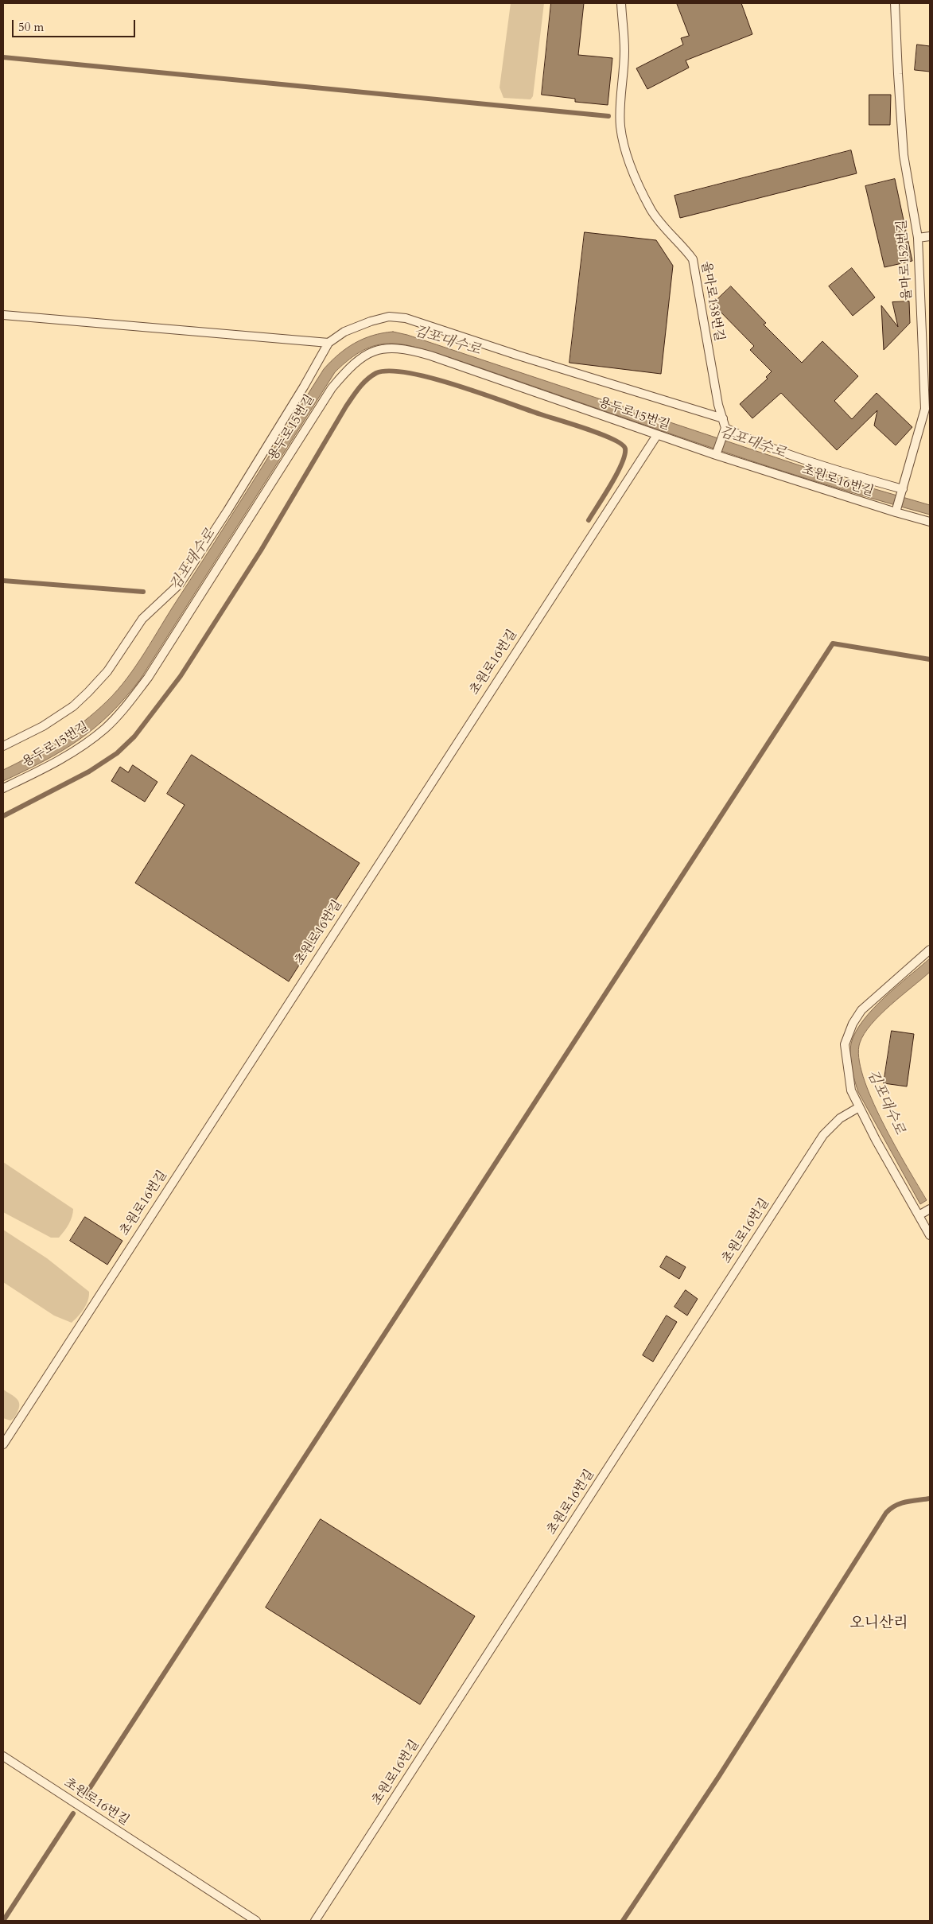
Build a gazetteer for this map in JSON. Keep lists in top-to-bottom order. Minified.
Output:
{"streets":{"lane":["율마로152번길","율마로138번길","용두로15번길","초원로16번길"]},"crossings":[["율마로152번길","초원로16번길"],["용두로15번길","초원로16번길"]],"districts":["오니산리"],"water":["김포대수로"],"scale_bar":"50 m"}
